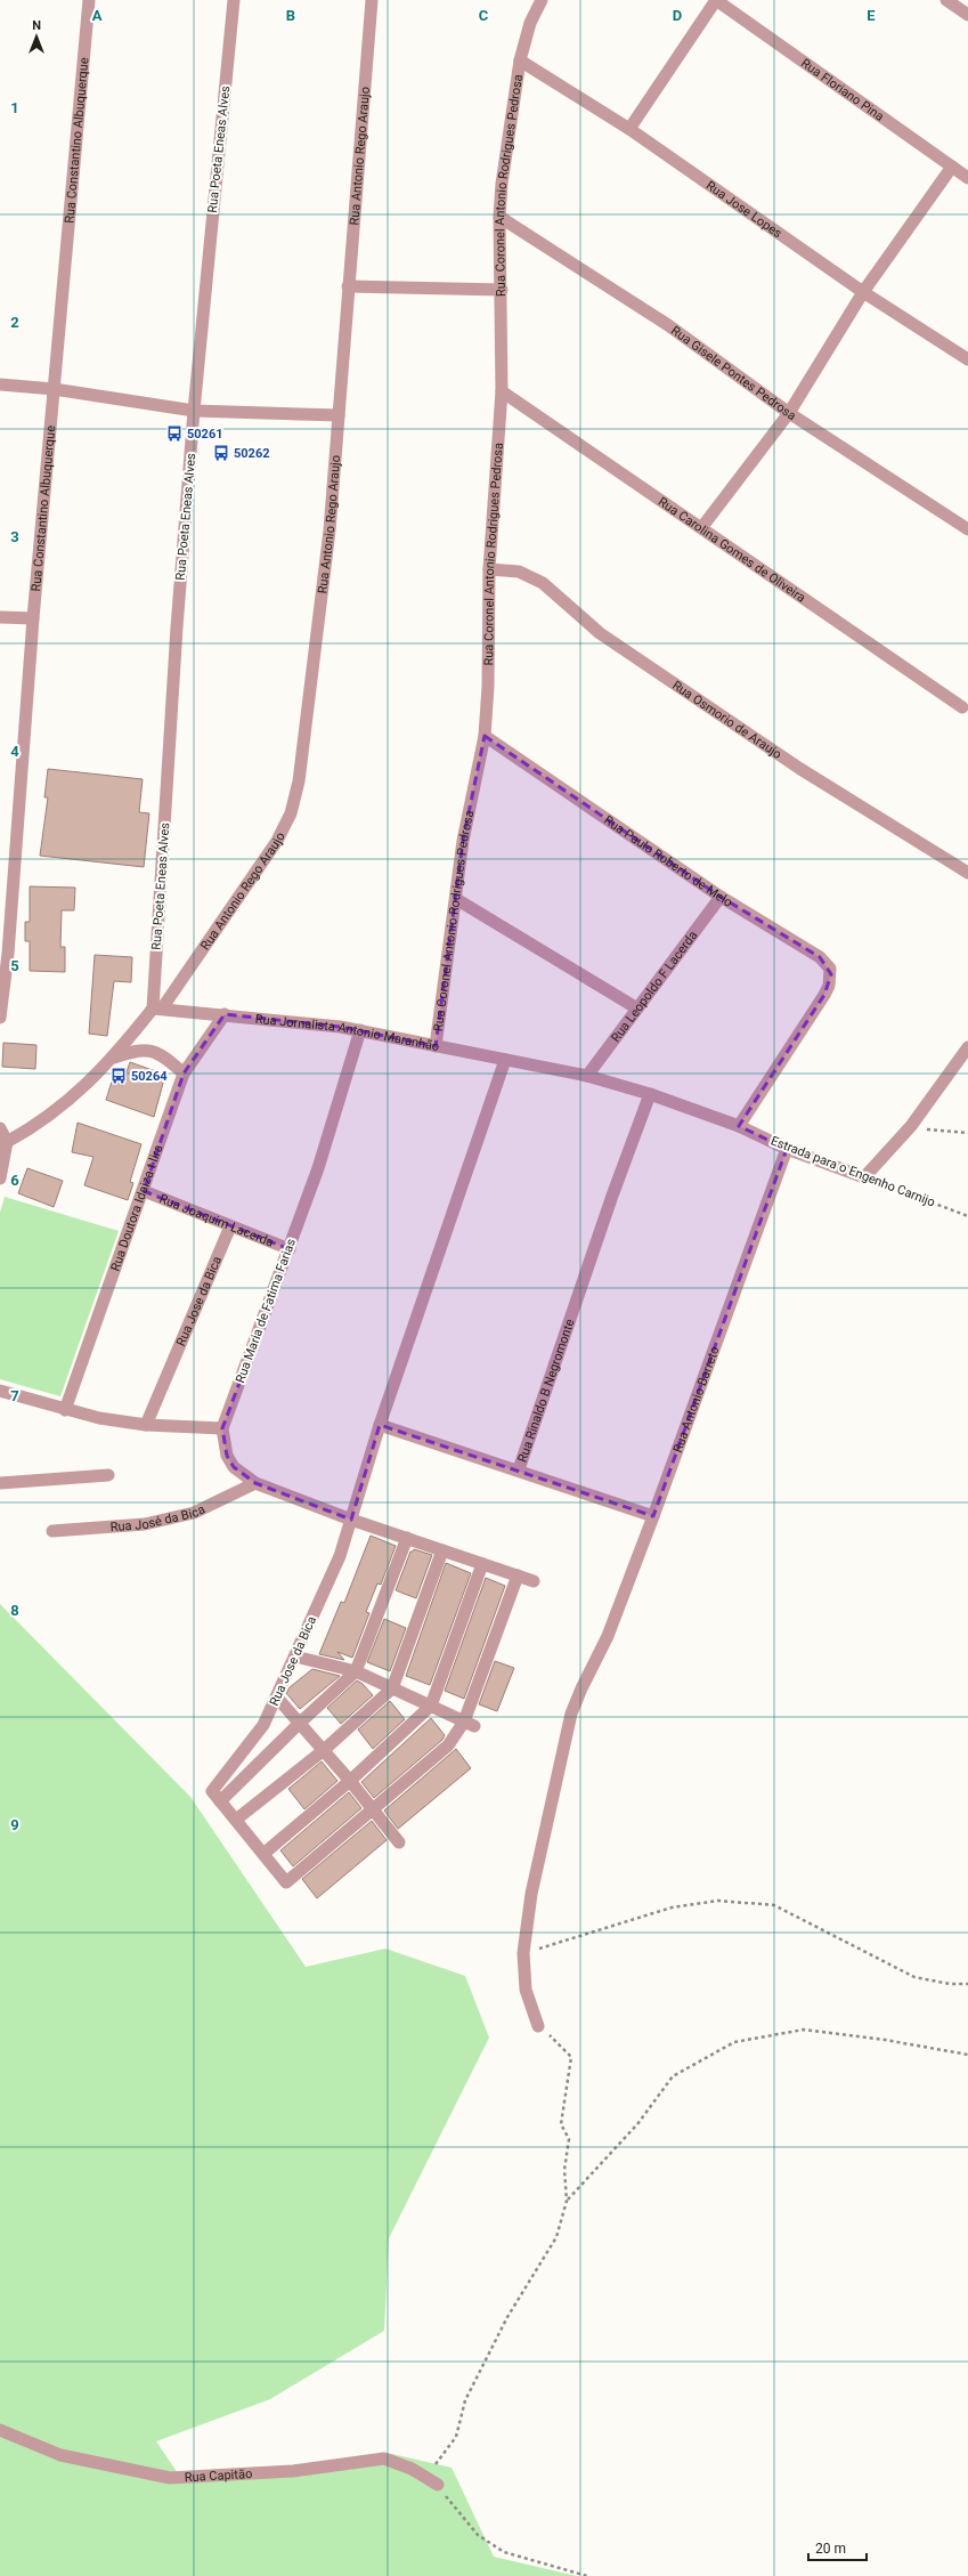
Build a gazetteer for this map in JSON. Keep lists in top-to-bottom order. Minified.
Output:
{"streets":{"street":["Rua Floriano Pina","Rua Constantino Albuquerque","Rua Poeta Eneas Alves","Rua Antonio Rego Araujo","Rua Coronel Antonio Rodrigues Pedrosa","Rua Jose Lopes","Rua Gisele Pontes Pedrosa","Rua Carolina Gomes de Oliveira","Rua Osmorio de Araujo","Rua Paulo Roberto de Melo","Rua Leopoldo F Lacerda","Rua Jornalista Antonio Maranhão","Estrada para o Engenho Carnijo","Rua Doutora Idaiza t lira","Rua Joaquim Lacerda","Rua Jose da Bica","Rua Maria de Fatima Farias","Rua Rinaldo B Negromonte","Rua Antonio Barreto","Rua José da Bica","Rua Capitão"]},"crossings":[["Rua Poeta Eneas Alves","Rua Antonio Rego Araujo"],["Rua Poeta Eneas Alves","Rua Jornalista Antonio Maranhão"],["Rua Antonio Rego Araujo","Rua Jornalista Antonio Maranhão"],["Rua Coronel Antonio Rodrigues Pedrosa","Rua Jose Lopes"],["Rua Coronel Antonio Rodrigues Pedrosa","Rua Gisele Pontes Pedrosa"],["Rua Coronel Antonio Rodrigues Pedrosa","Rua Carolina Gomes de Oliveira"],["Rua Coronel Antonio Rodrigues Pedrosa","Rua Osmorio de Araujo"],["Rua Coronel Antonio Rodrigues Pedrosa","Rua Paulo Roberto de Melo"],["Rua Coronel Antonio Rodrigues Pedrosa","Rua Jornalista Antonio Maranhão"],["Rua Paulo Roberto de Melo","Rua Leopoldo F Lacerda"],["Rua Paulo Roberto de Melo","Rua Jornalista Antonio Maranhão"],["Rua Paulo Roberto de Melo","Estrada para o Engenho Carnijo"],["Rua Leopoldo F Lacerda","Rua Jornalista Antonio Maranhão"],["Rua Jornalista Antonio Maranhão","Estrada para o Engenho Carnijo"],["Rua Jornalista Antonio Maranhão","Rua Doutora Idaiza t lira"],["Rua Jornalista Antonio Maranhão","Rua Maria de Fatima Farias"],["Rua Jornalista Antonio Maranhão","Rua Rinaldo B Negromonte"],["Estrada para o Engenho Carnijo","Rua Antonio Barreto"],["Rua Doutora Idaiza t lira","Rua Joaquim Lacerda"],["Rua Joaquim Lacerda","Rua Jose da Bica"],["Rua Joaquim Lacerda","Rua Maria de Fatima Farias"],["Rua Jose da Bica","Rua Rinaldo B Negromonte"]],"places":{"bus stop":["50261","50262","50264"]},"scale_bar":"20 m","north":"top","grid":{"columns":["A","B","C","D","E"],"rows":["1","2","3","4","5","6","7","8","9"]}}
